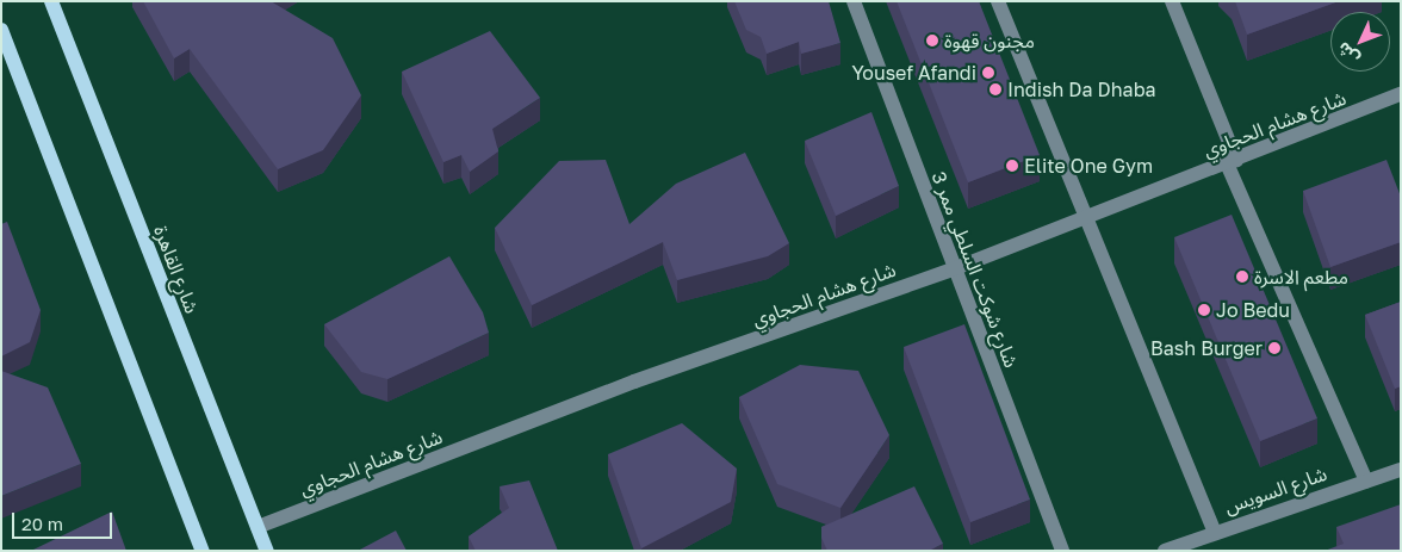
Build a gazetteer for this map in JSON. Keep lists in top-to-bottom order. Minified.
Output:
{"streets":{"main road":["شارع القاهرة"],"street":["شارع هشام الحجاوي","شارع شوكت السلطي ممر 3","شارع السويس"]},"crossings":[["شارع هشام الحجاوي","شارع القاهرة"],["شارع هشام الحجاوي","شارع شوكت السلطي ممر 3"]],"places":["مجنون قهوة","Yousef Afandi","Indish Da Dhaba","Elite One Gym","مطعم الاسرة","Jo Bedu","Bash Burger"],"scale_bar":"20 m","north":"bottom left"}
